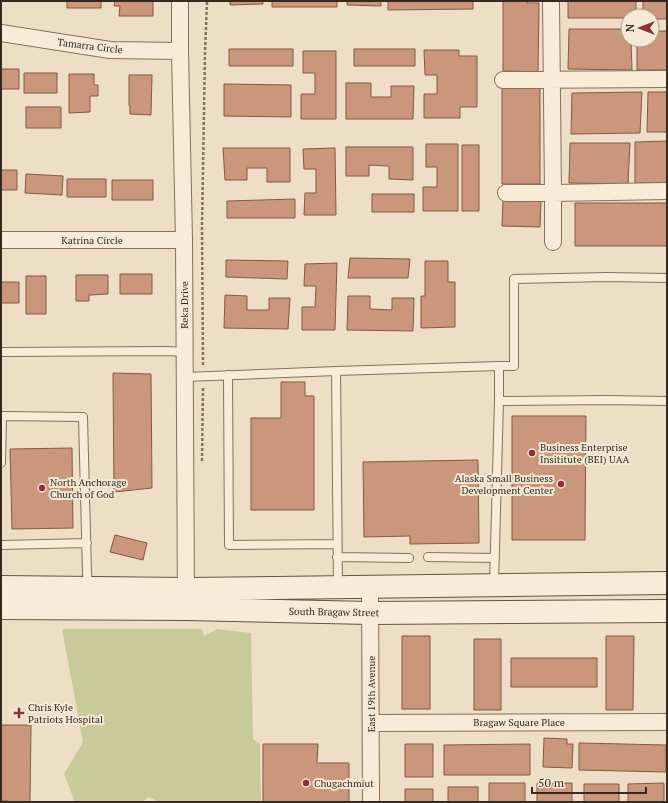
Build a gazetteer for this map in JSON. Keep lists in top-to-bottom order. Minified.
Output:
{"streets":{"main road":["South Bragaw Street"],"street":["Tamarra Circle","Katrina Circle","Reka Drive","East 19th Avenue","Bragaw Square Place"]},"crossings":[["Tamarra Circle","Reka Drive"],["Katrina Circle","Reka Drive"],["Reka Drive","South Bragaw Street"],["South Bragaw Street","East 19th Avenue"],["East 19th Avenue","Bragaw Square Place"]],"places":{"other":["Business Enterprise Insititute (BEI) UAA","Alaska Small Business Development Center","North Anchorage Church of God","Chugachmiut"],"health":["Chris Kyle Patriots Hospital"]},"scale_bar":"50 m","north":"left"}
